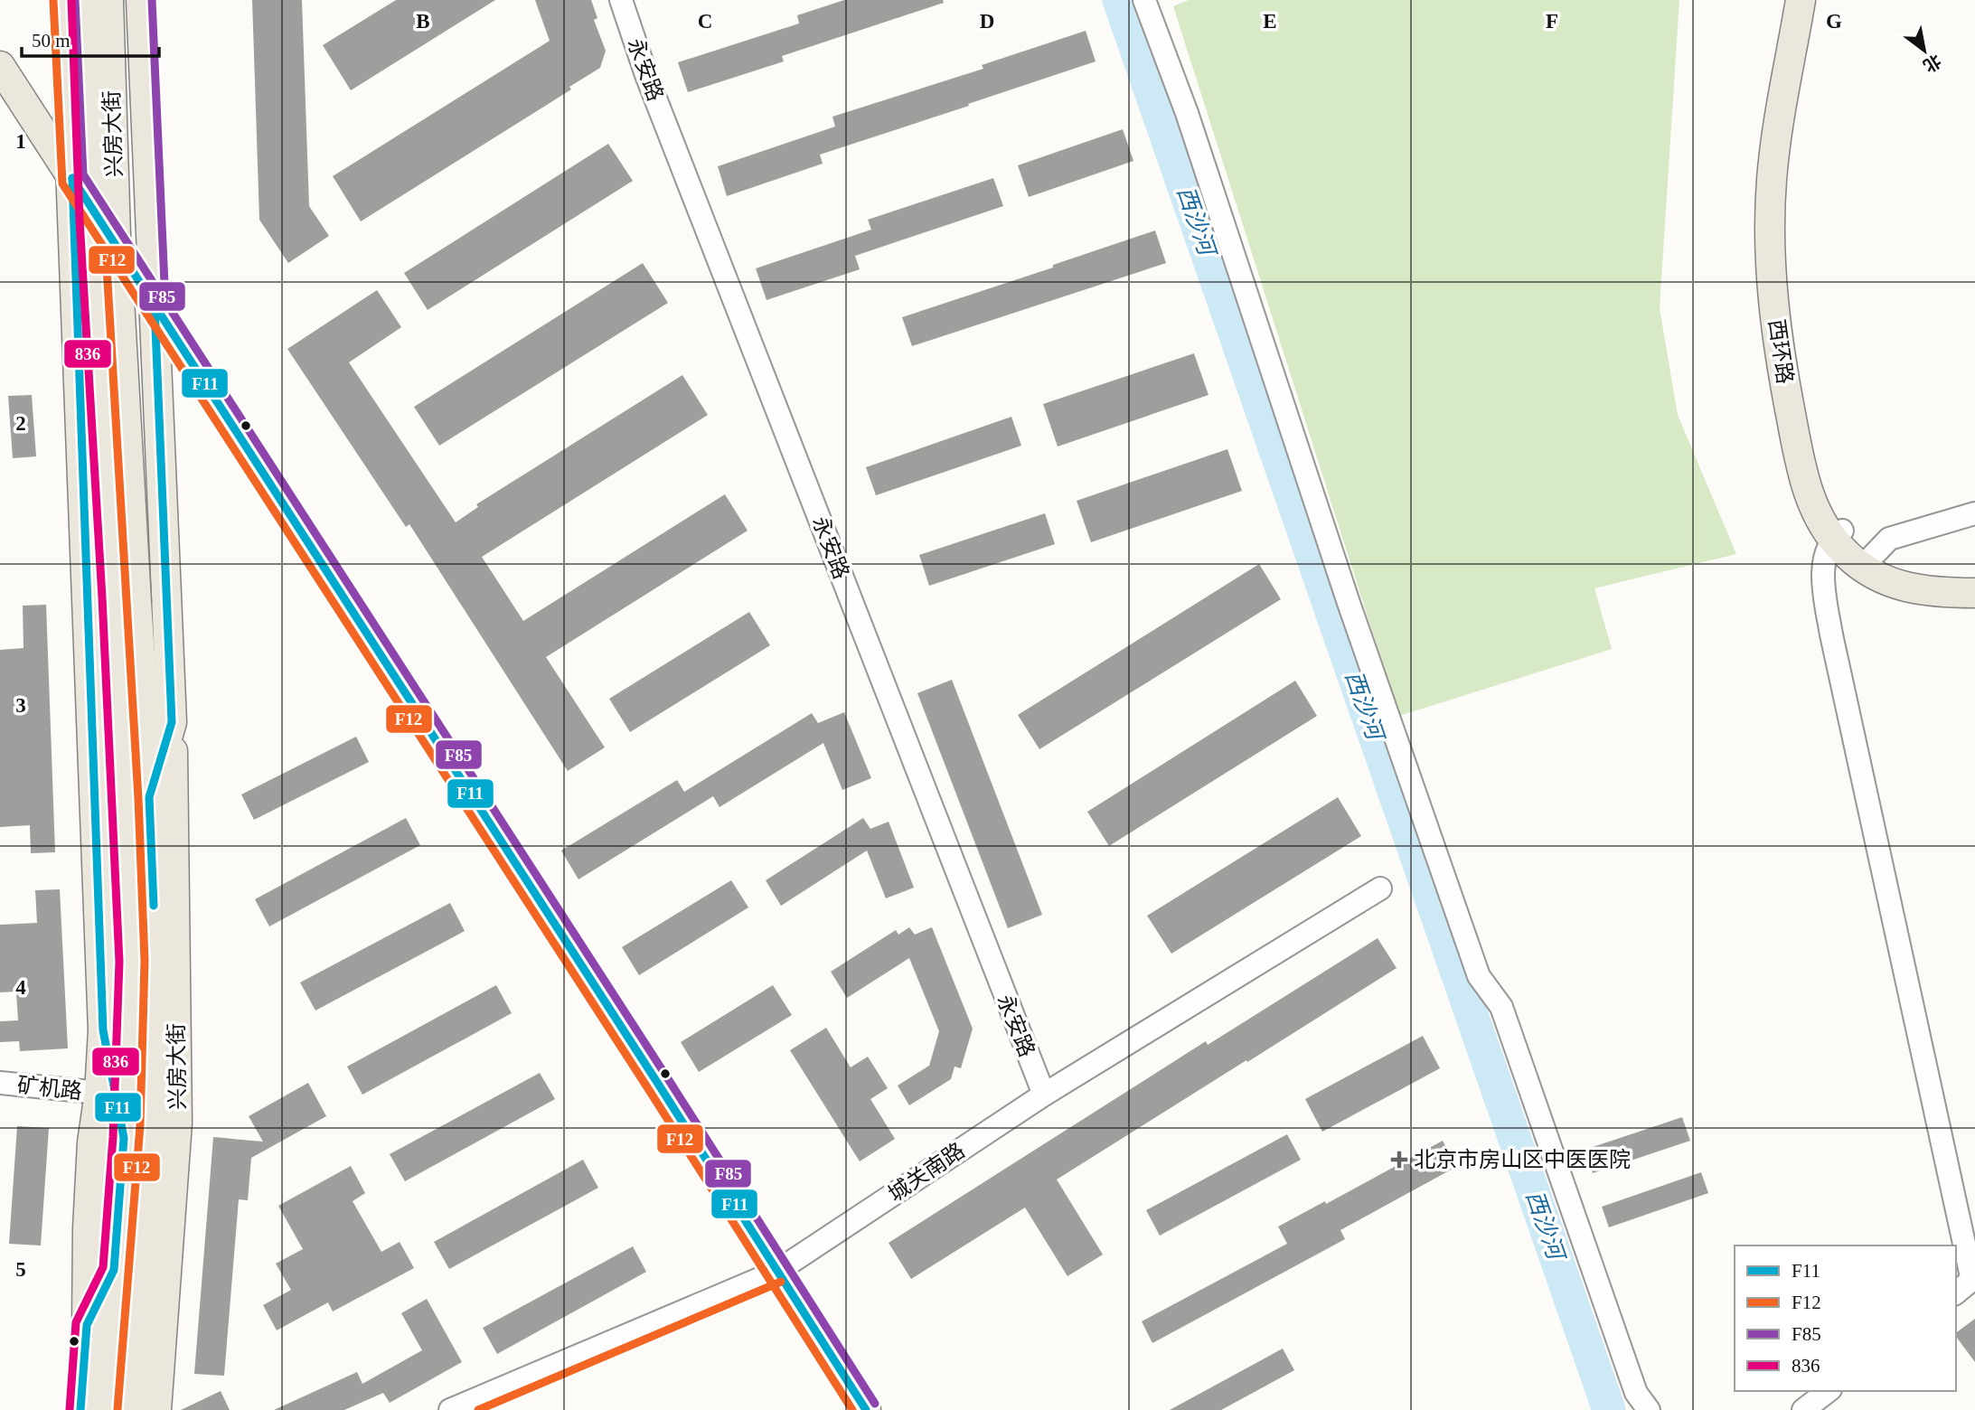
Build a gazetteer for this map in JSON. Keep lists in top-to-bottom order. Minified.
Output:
{"streets":{"main road":["兴房大街","西环路"],"street":["永安路","矿机路","城关南路"]},"crossings":[["永安路","城关南路"]],"water":["西沙河"],"places":{"health":["北京市房山区中医医院"]},"lines":["transit line F85","transit line 836","transit line F12","transit line F11"],"legend":["F11","F12","F85","836"],"scale_bar":"50 m","north":"bottom right","grid":{"columns":["B","C","D","E","F","G"],"rows":["1","2","3","4","5"]}}
